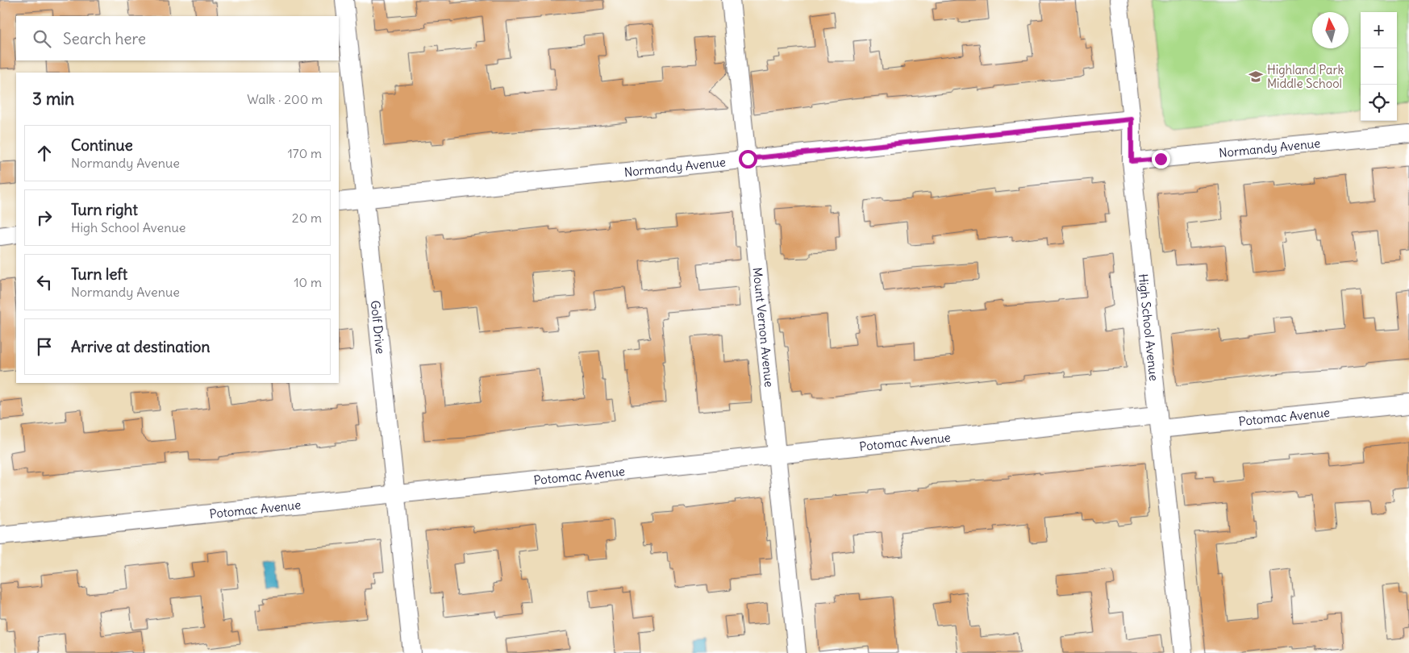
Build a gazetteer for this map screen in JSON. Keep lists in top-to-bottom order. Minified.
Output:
{"streets":{"street":["Normandy Avenue","Golf Drive","Mount Vernon Avenue","High School Avenue","Potomac Avenue"]},"crossings":[["Normandy Avenue","Golf Drive"],["Normandy Avenue","Mount Vernon Avenue"],["Normandy Avenue","High School Avenue"],["Golf Drive","Potomac Avenue"],["Mount Vernon Avenue","Potomac Avenue"],["High School Avenue","Potomac Avenue"]],"places":{"school or university":["Highland Park Middle School"]},"north":"top","page":{"map_buttons":["+","−"],"search":"Search here","heading":["3 min","Walk · 200 m"],"list":[["Continue","Normandy Avenue","170 m"],["Turn right","High School Avenue","20 m"],["Turn left","Normandy Avenue","10 m"],"Arrive at destination"]}}
